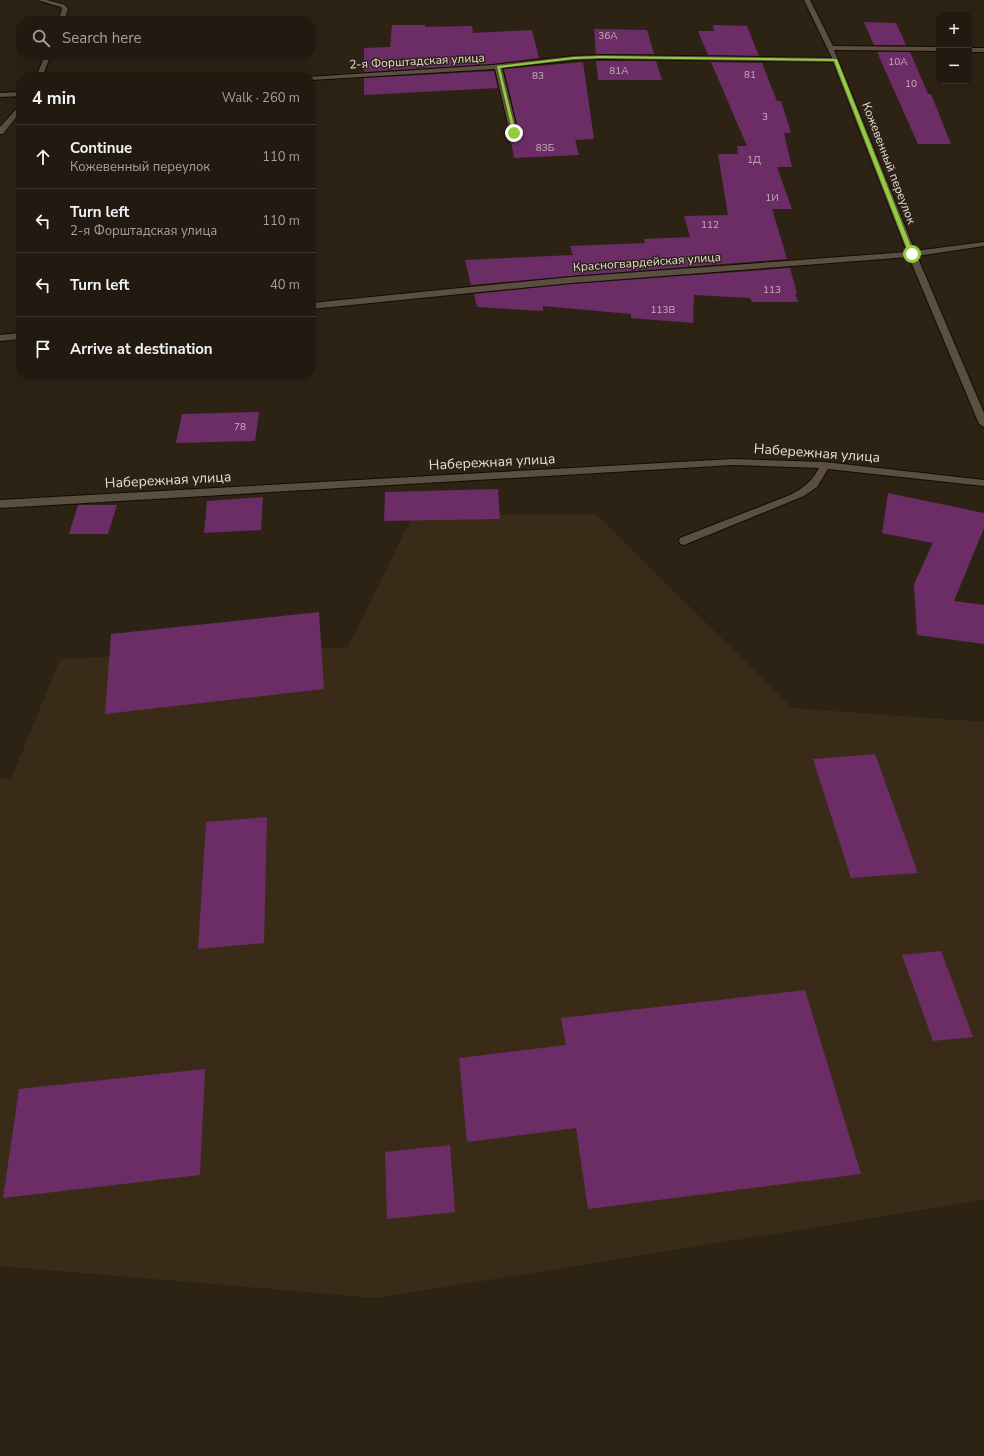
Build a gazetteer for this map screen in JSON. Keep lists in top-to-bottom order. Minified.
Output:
{"streets":{"street":["2-я Форштадская улица","Кожевенный переулок","Красногвардейская улица","Набережная улица"]},"crossings":[["2-я Форштадская улица","Кожевенный переулок"],["Кожевенный переулок","Красногвардейская улица"]],"house_numbers":["36А","10А","81А","81","83","10","3","83Б","1Д","1И","112","113","113В","78"],"page":{"map_buttons":["+","−"],"search":"Search here","heading":["4 min","Walk · 260 m"],"list":[["Continue","Кожевенный переулок","110 m"],["Turn left","2-я Форштадская улица","110 m"],["Turn left","40 m"],"Arrive at destination"]}}
